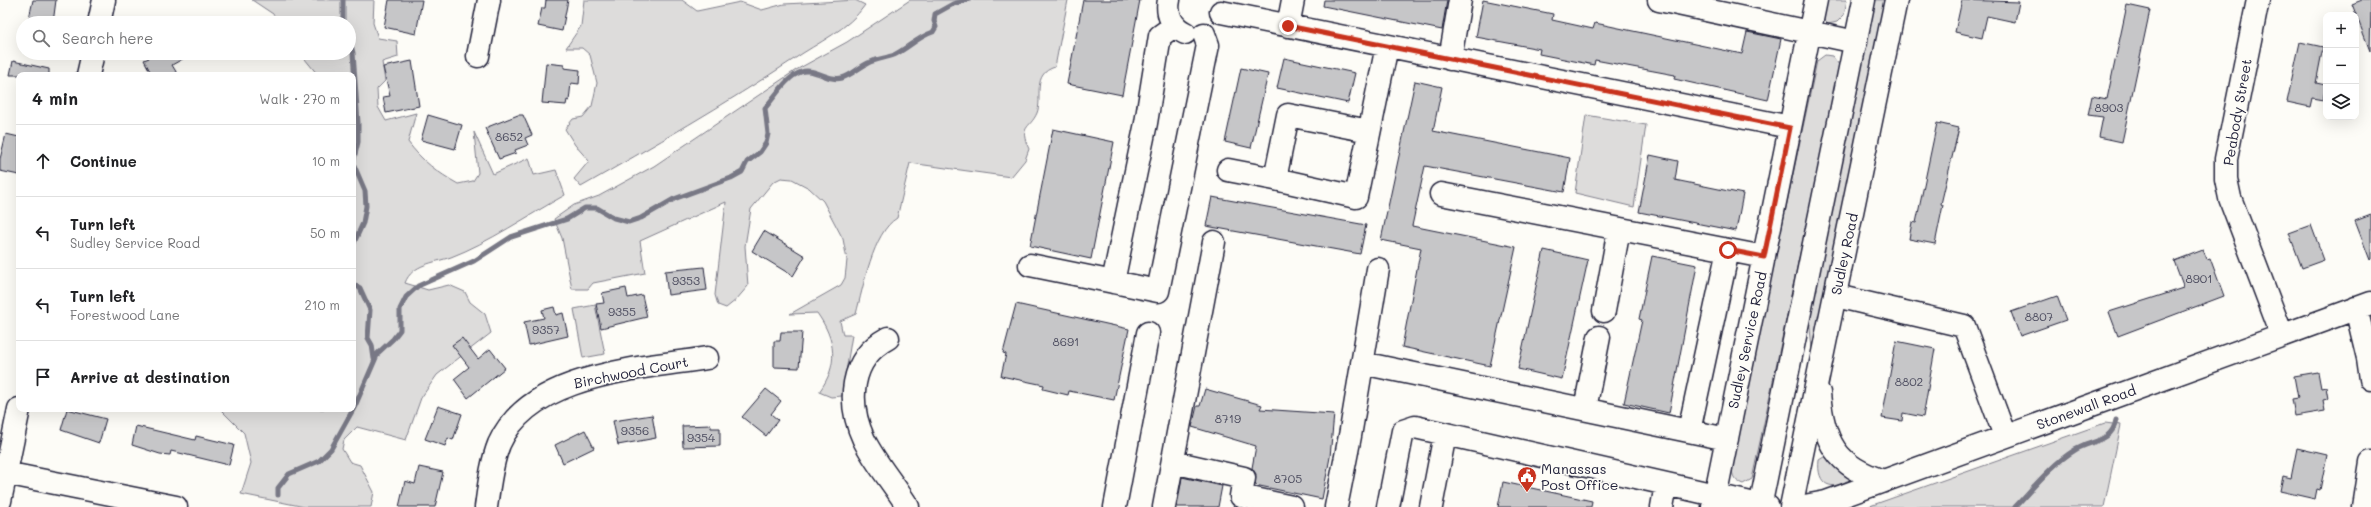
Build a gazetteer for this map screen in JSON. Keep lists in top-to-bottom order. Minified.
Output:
{"streets":{"street":["Peabody Street","Sudley Road","Sudley Service Road","Birchwood Court","Stonewall Road"]},"crossings":[["Peabody Street","Stonewall Road"]],"places":{"public building":["Manassas Post Office"]},"house_numbers":["8903","8652","8901","9353","9355","8807","9357","8691","8802","8719","9356","9354","8705"],"page":{"map_buttons":["+","−"],"search":"Search here","heading":["4 min","Walk · 270 m"],"list":[["Continue","10 m"],["Turn left","Sudley Service Road","50 m"],["Turn left","Forestwood Lane","210 m"],"Arrive at destination"]}}
